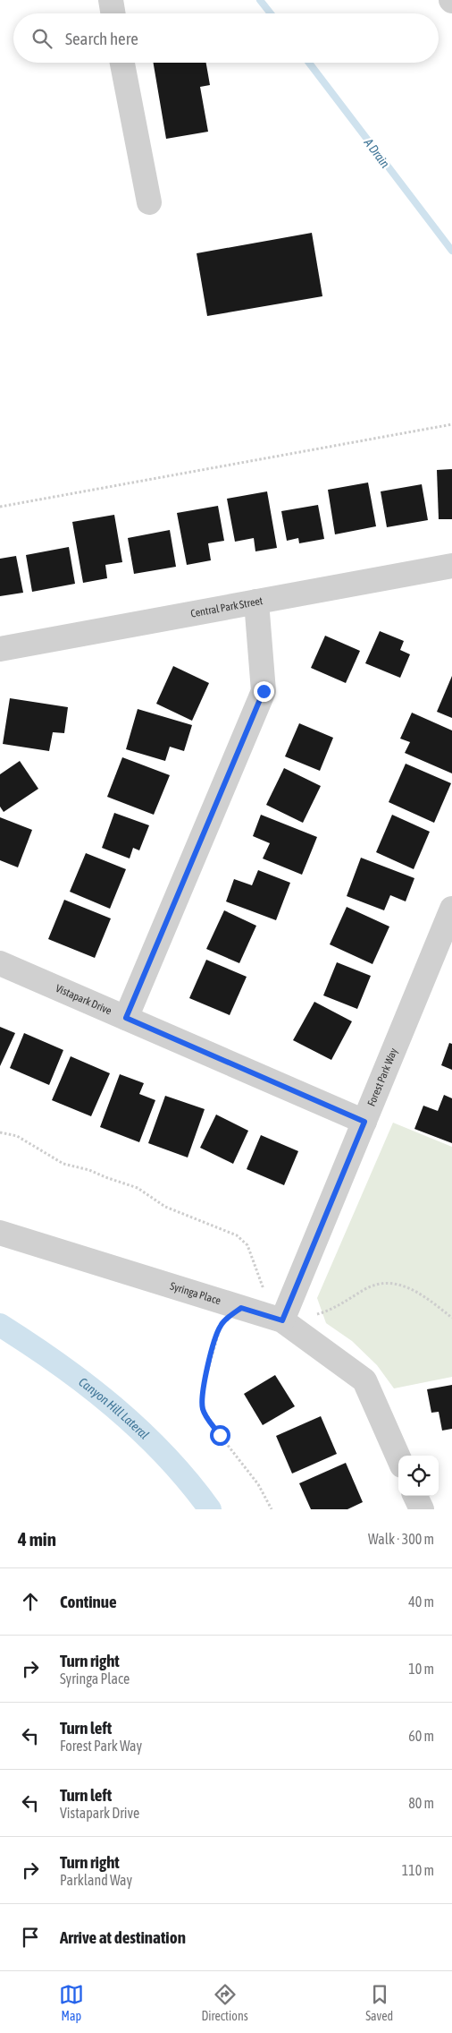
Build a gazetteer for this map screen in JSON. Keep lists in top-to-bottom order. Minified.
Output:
{"streets":{"street":["Central Park Street","Vistapark Drive","Forest Park Way","Syringa Place"]},"crossings":[["Vistapark Drive","Forest Park Way"],["Forest Park Way","Syringa Place"]],"water":["A Drain","Canyon Hill Lateral"],"page":{"search":"Search here","heading":["4 min","Walk · 300 m"],"list":[["Continue","40 m"],["Turn right","Syringa Place","10 m"],["Turn left","Forest Park Way","60 m"],["Turn left","Vistapark Drive","80 m"],["Turn right","Parkland Way","110 m"],"Arrive at destination"],"nav":["Map","Directions","Saved"]}}
